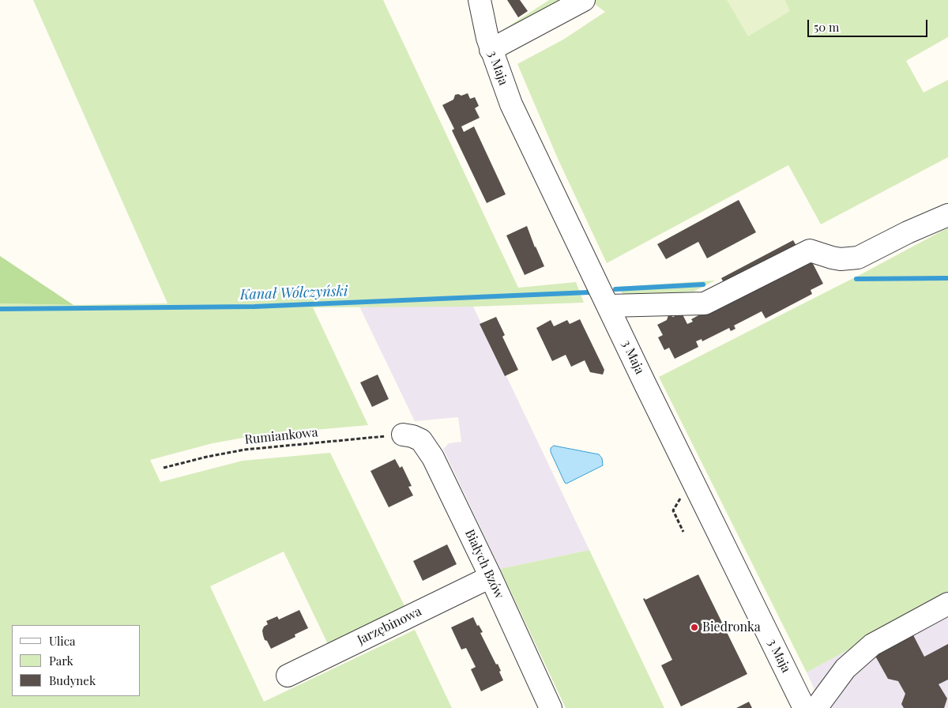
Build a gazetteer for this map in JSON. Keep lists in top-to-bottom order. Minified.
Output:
{"streets":{"street":["3 Maja","Białych Bzów","Jarzębinowa"],"path":["Rumiankowa"]},"crossings":[["Rumiankowa","Białych Bzów"],["Białych Bzów","Jarzębinowa"]],"water":["Kanał Wólczyński"],"places":["Biedronka"],"legend":["Ulica","Park","Budynek"],"scale_bar":"50 m"}
